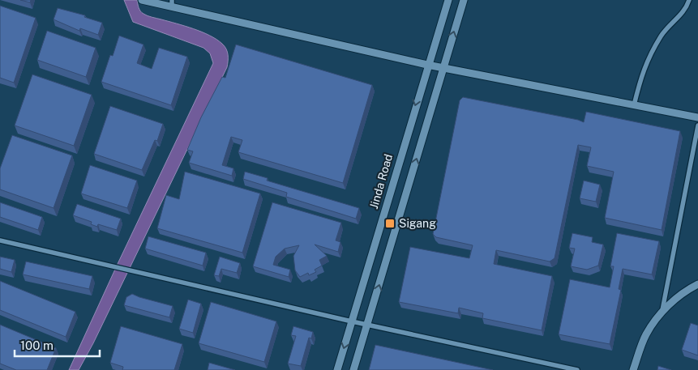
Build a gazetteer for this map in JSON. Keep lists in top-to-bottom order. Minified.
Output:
{"streets":{"street":["Jinda Road"]},"places":{"transit":["Sigang"]},"scale_bar":"100 m"}
